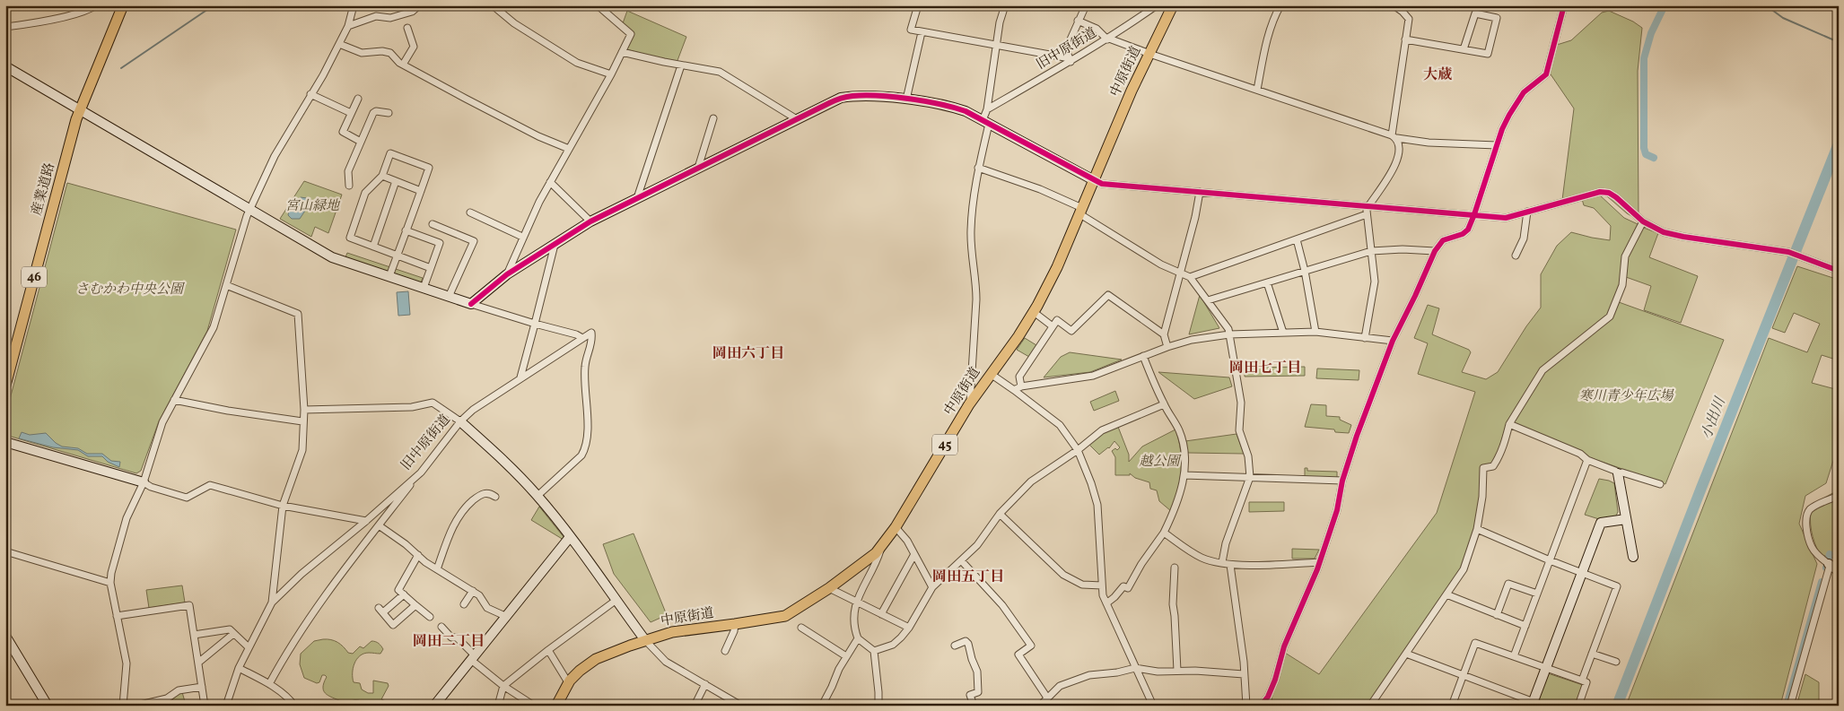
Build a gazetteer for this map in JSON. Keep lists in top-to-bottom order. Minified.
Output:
{"streets":{"main road":["中原街道","産業道路","46","45"],"street":["旧中原街道"]},"districts":["大蔵","岡田六丁目","岡田七丁目","岡田五丁目","岡田二丁目"],"water":["小出川"],"parks":["宮山緑地","さむかわ中央公園","寒川青少年広場","越公園"]}
